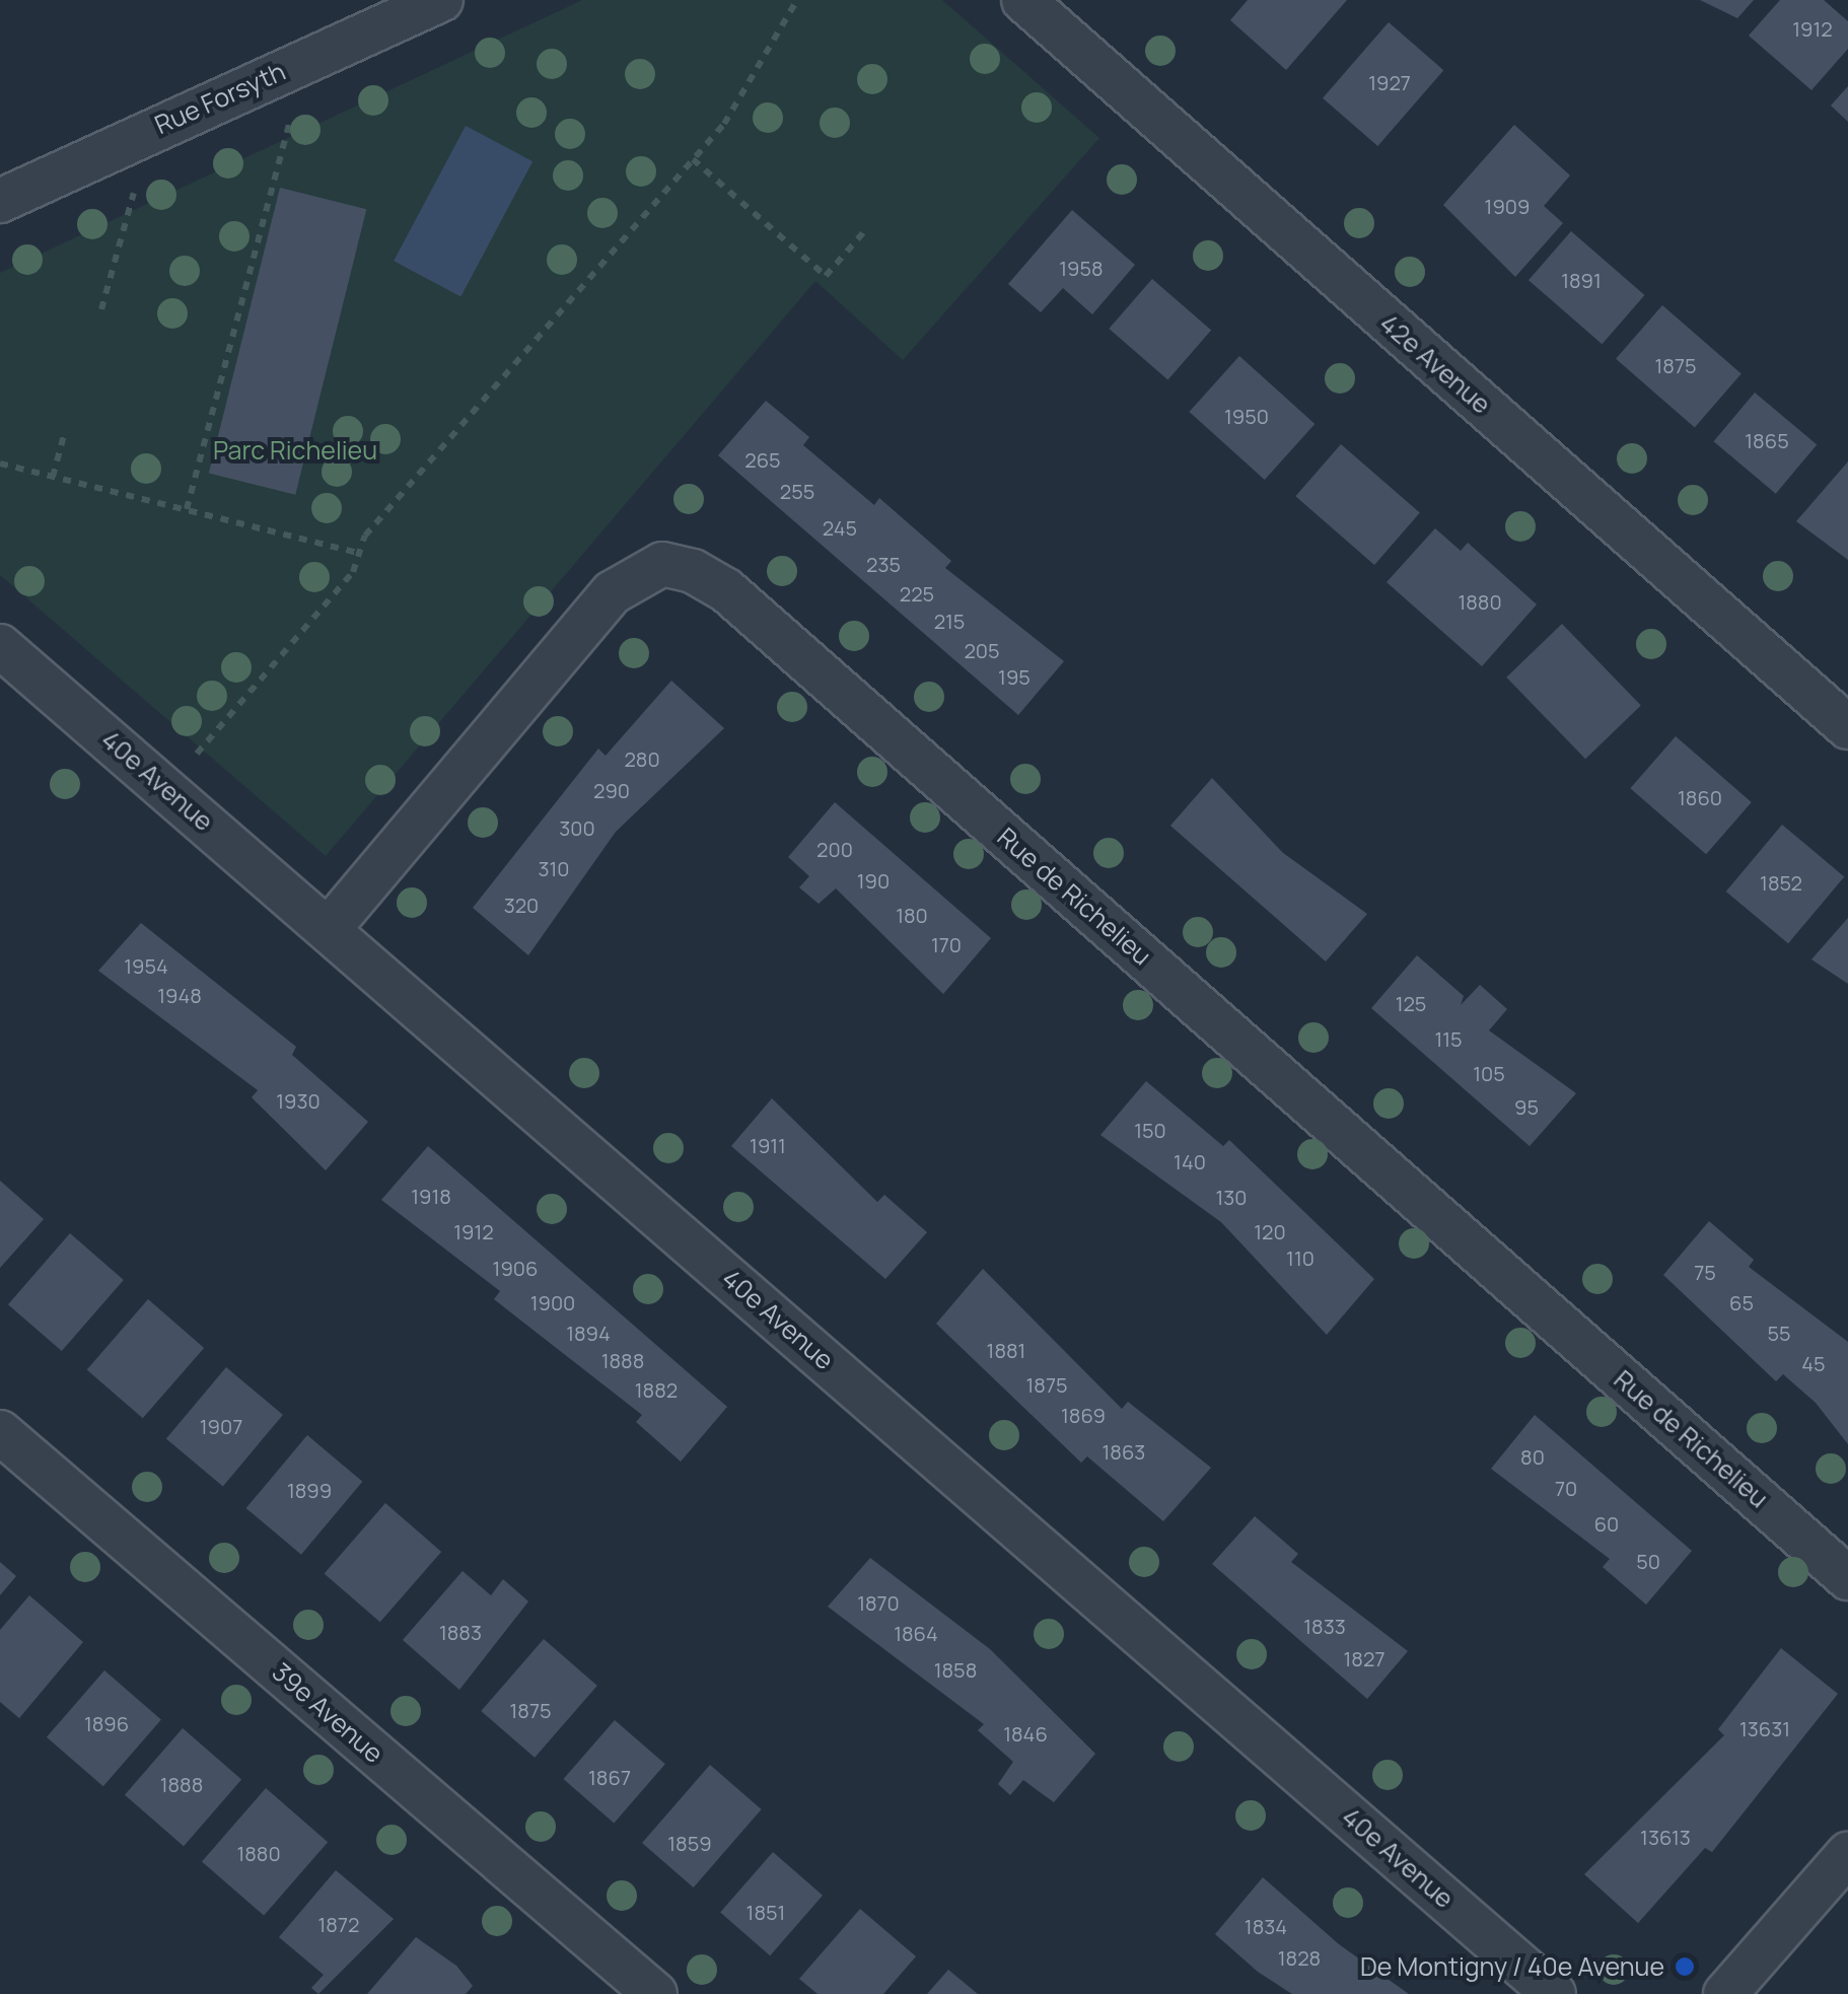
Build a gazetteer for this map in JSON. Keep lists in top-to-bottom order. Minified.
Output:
{"streets":{"street":["Rue Forsyth","42e Avenue","40e Avenue","Rue de Richelieu","39e Avenue"]},"crossings":[["40e Avenue","Rue de Richelieu"]],"parks":["Parc Richelieu"],"places":["De Montigny / 40e Avenue"],"house_numbers":["1912","1927","1909","1958","1891","1875","1950","1865","265","255","245","235","225","1880","215","205","195","280","290","1860","300","200","310","190","1852","320","180","170","1954","1948","125","115","105","1930","95","150","1911","140","1918","130","1912","120","110","1906","75","1900","65","1894","55","1881","1888","45","1875","1882","1869","1907","1863","80","70","1899","60","50","1870","1833","1883","1864","1827","1858","1875","1896","13631","1846","1867","1888","13613","1859","1880","1851","1872","1834","1828"]}
